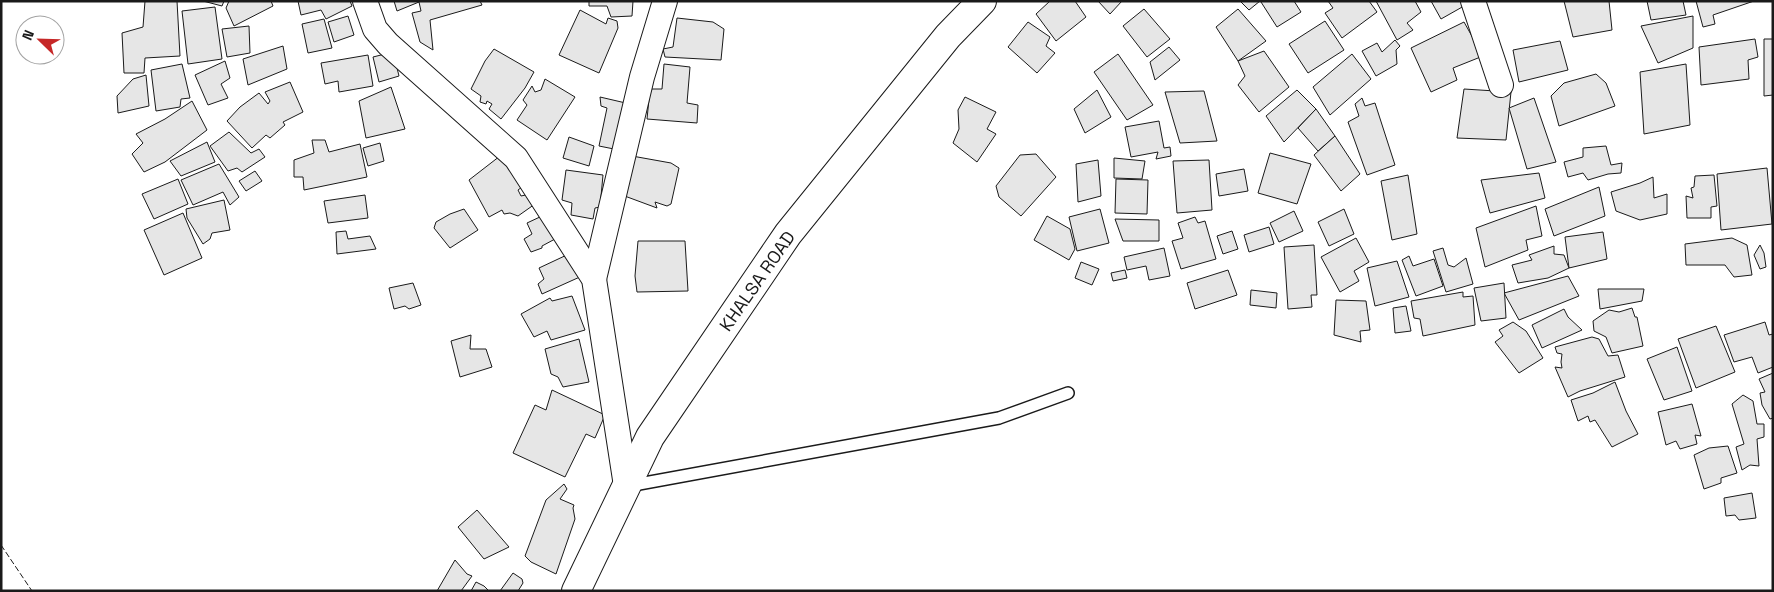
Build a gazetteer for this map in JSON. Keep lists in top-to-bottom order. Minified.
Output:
{"streets":{"main road":["KHALSA ROAD"]},"north":"top left"}
